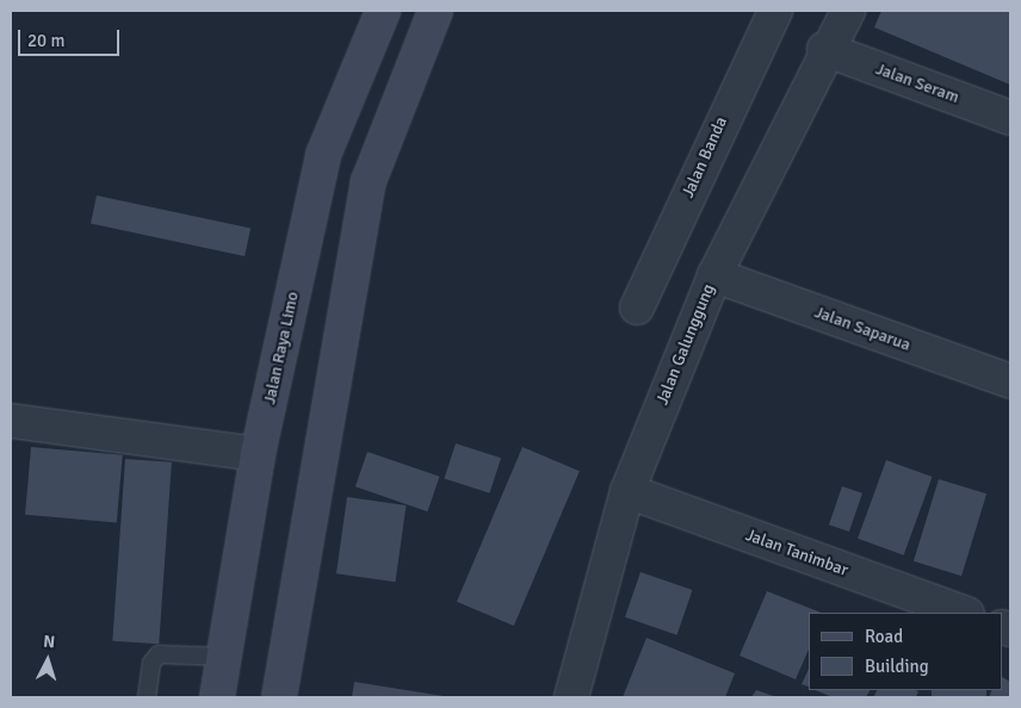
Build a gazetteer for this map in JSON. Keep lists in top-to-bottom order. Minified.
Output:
{"streets":{"main road":["Jalan Raya Limo"],"street":["Jalan Seram","Jalan Banda","Jalan Saparua","Jalan Galunggung","Jalan Tanimbar"]},"crossings":[["Jalan Seram","Jalan Galunggung"],["Jalan Saparua","Jalan Galunggung"],["Jalan Galunggung","Jalan Tanimbar"]],"legend":["Road","Building"],"scale_bar":"20 m","north":"top"}
